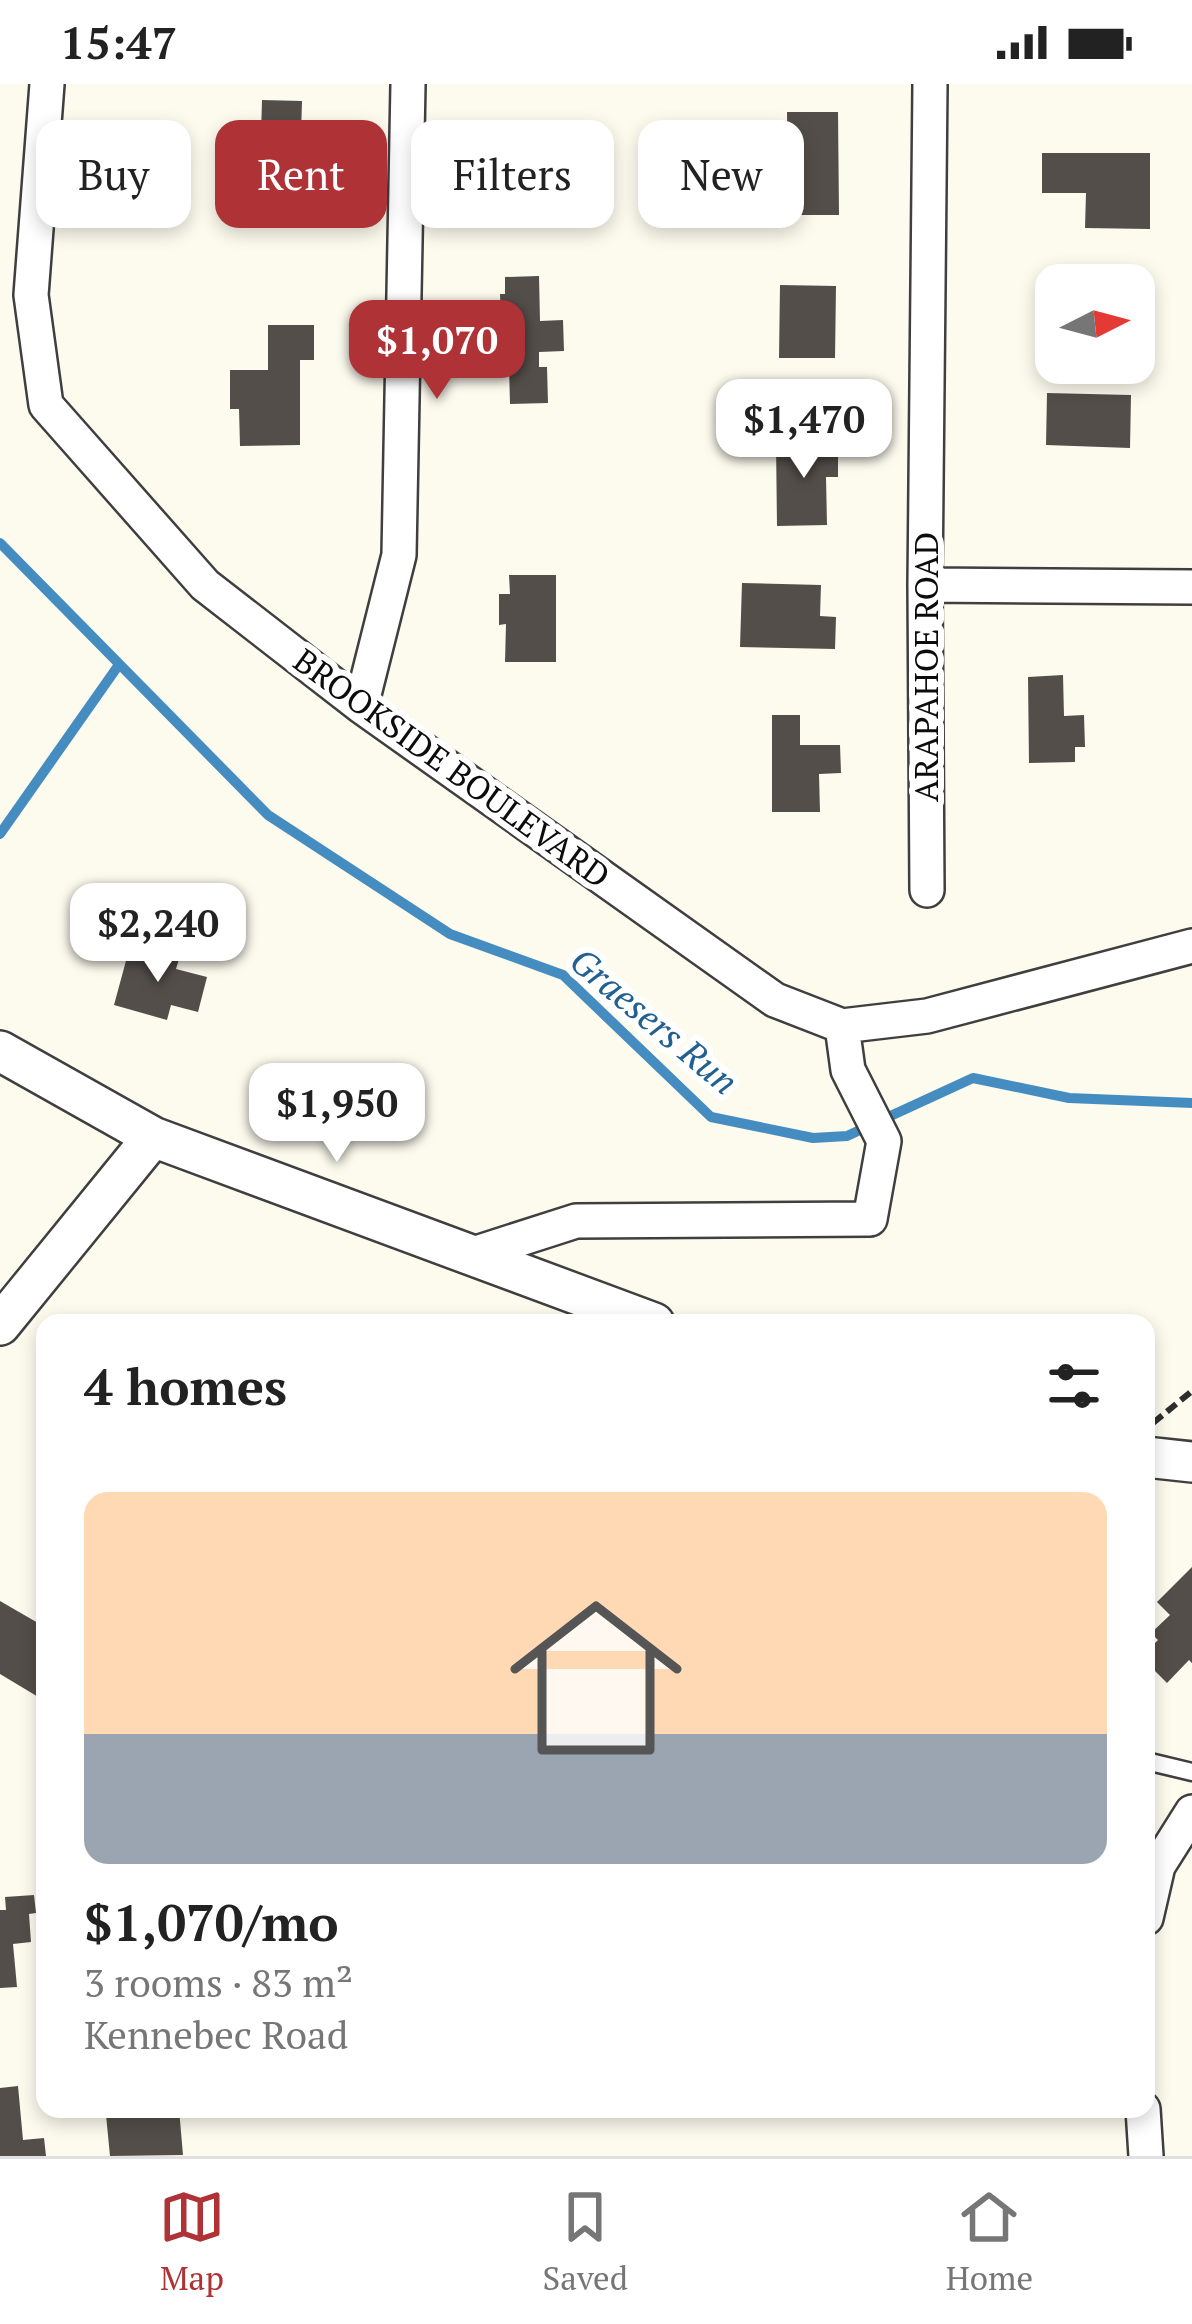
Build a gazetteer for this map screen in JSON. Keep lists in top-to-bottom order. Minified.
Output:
{"streets":{"street":["ARAPAHOE ROAD","BROOKSIDE BOULEVARD"]},"water":["Graesers Run"],"north":"right","page":{"status":"15:47","chip":["Buy","Rent","Filters","New"],"price":["$1,070","$1,470","$2,240","$1,950"],"heading":"4 homes","list":[{"name":"$1,070/mo","note":"3 rooms · 83 m² · Kennebec Road"}],"tabs":["Map","Saved","Home"]}}
